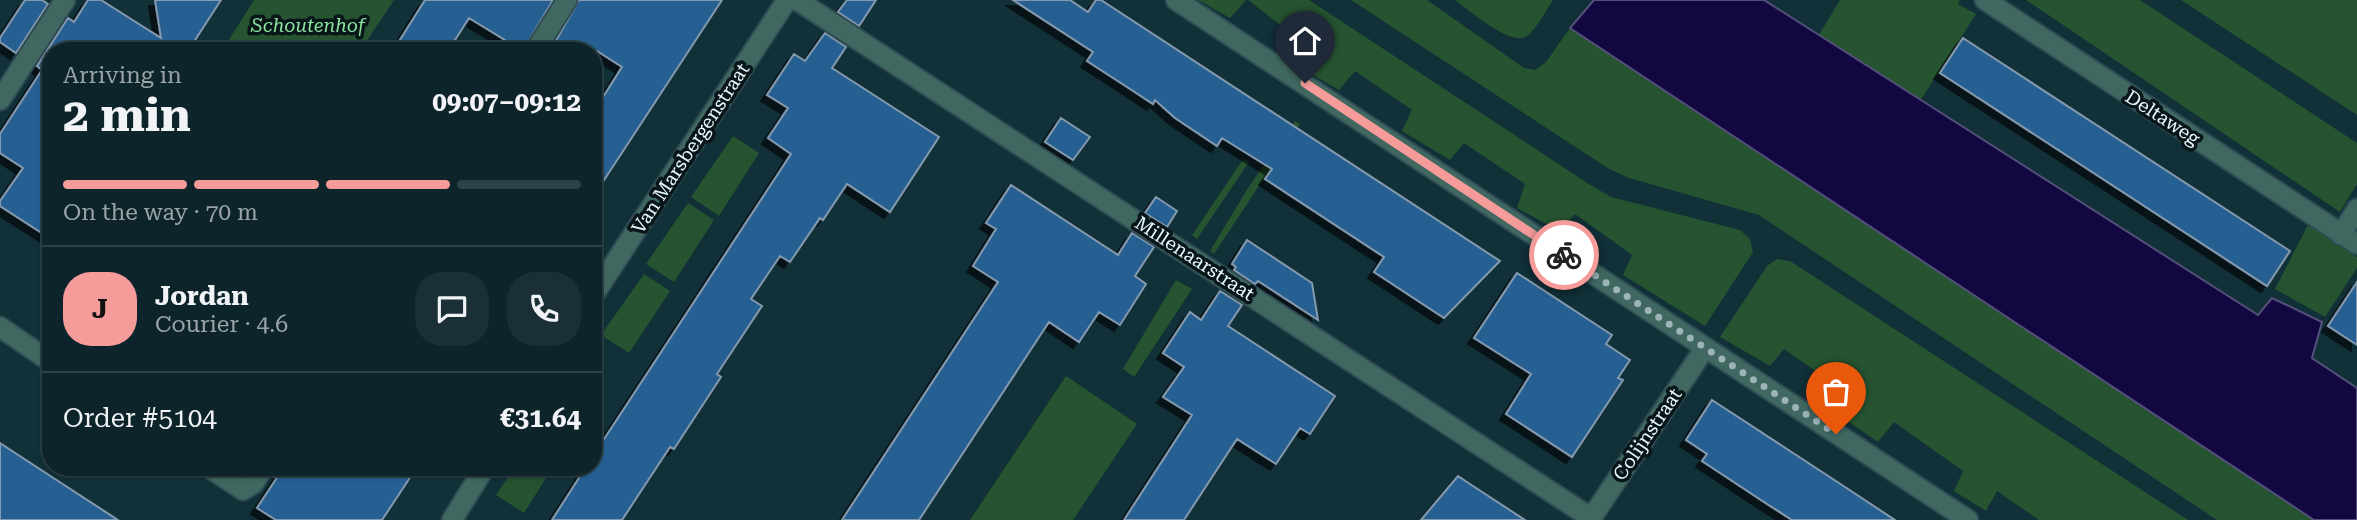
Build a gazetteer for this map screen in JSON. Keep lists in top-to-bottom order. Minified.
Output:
{"streets":{"street":["Deltaweg","Van Marsbergenstraat","Millenaarstraat","Colijnstraat"]},"crossings":[["Millenaarstraat","Colijnstraat"]],"parks":["Schoutenhof"],"page":{"heading":["2 min","Arriving in","09:07–09:12"],"panel":["Jordan","Courier · 4.6","Order #5104","€31.64"],"bar":"On the way · 70 m","round":"J"}}
